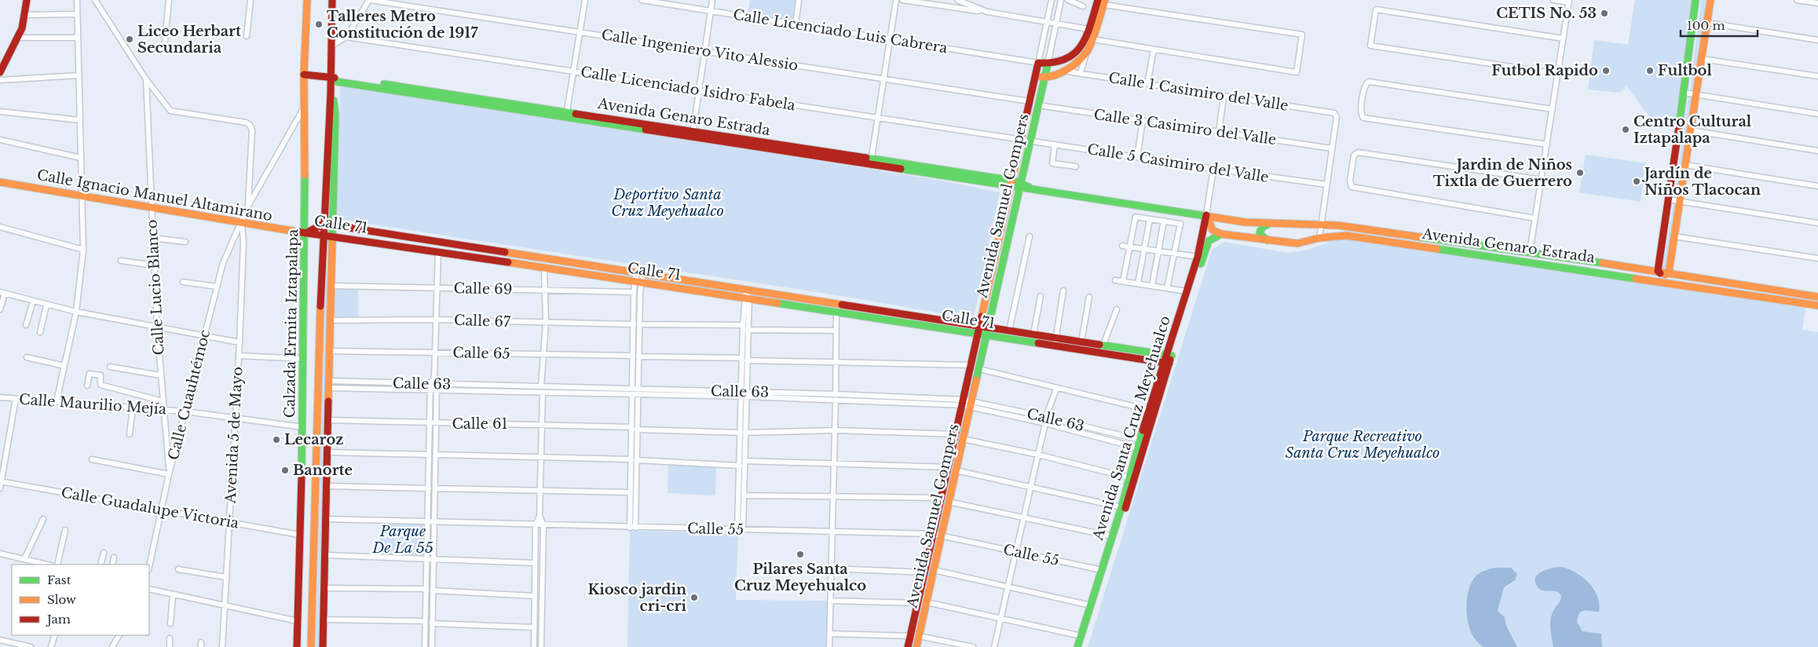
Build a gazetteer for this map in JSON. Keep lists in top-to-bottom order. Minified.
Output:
{"streets":{"street":["Calle Licenciado Luis Cabrera","Calle Ingeniero Vito Alessio","Calle Licenciado Isidro Fabela","Calle 1 Casimiro del Valle","Avenida Genaro Estrada","Calle 3 Casimiro del Valle","Calle 5 Casimiro del Valle","Calle Ignacio Manuel Altamirano","Avenida Samuel Gompers","Calle 71","Calle Lucio Blanco","Calle 69","Calle 67","Calzada Ermita Iztapalapa","Calle 65","Calle 63","Calle Cuauhtémoc","Calle Maurilio Mejía","Calle 61","Avenida Santa Cruz Meyehualco","Avenida 5 de Mayo","Calle Guadalupe Victoria","Calle 55"]},"crossings":[["Calle Licenciado Luis Cabrera","Avenida Samuel Gompers"],["Calle Ingeniero Vito Alessio","Avenida Samuel Gompers"],["Calle Licenciado Isidro Fabela","Calle 5 Casimiro del Valle"],["Calle Licenciado Isidro Fabela","Avenida Samuel Gompers"],["Calle 1 Casimiro del Valle","Calle 3 Casimiro del Valle"],["Avenida Genaro Estrada","Avenida Samuel Gompers"],["Avenida Genaro Estrada","Calzada Ermita Iztapalapa"],["Avenida Genaro Estrada","Avenida Santa Cruz Meyehualco"],["Calle 3 Casimiro del Valle","Avenida Samuel Gompers"],["Calle 5 Casimiro del Valle","Avenida Samuel Gompers"],["Calle Ignacio Manuel Altamirano","Calle 71"],["Calle Ignacio Manuel Altamirano","Calle Lucio Blanco"],["Calle Ignacio Manuel Altamirano","Calzada Ermita Iztapalapa"],["Calle Ignacio Manuel Altamirano","Calle Cuauhtémoc"],["Calle Ignacio Manuel Altamirano","Avenida 5 de Mayo"],["Avenida Samuel Gompers","Calle 71"],["Avenida Samuel Gompers","Calle 65"],["Avenida Samuel Gompers","Calle 63"],["Avenida Samuel Gompers","Calle 61"],["Avenida Samuel Gompers","Calle 55"],["Calle 71","Calzada Ermita Iztapalapa"],["Calle 71","Avenida Santa Cruz Meyehualco"],["Calle Lucio Blanco","Calle Cuauhtémoc"],["Calle Lucio Blanco","Calle Maurilio Mejía"],["Calle 69","Calzada Ermita Iztapalapa"],["Calle 67","Calzada Ermita Iztapalapa"],["Calzada Ermita Iztapalapa","Calle 65"],["Calzada Ermita Iztapalapa","Calle 63"],["Calzada Ermita Iztapalapa","Calle Maurilio Mejía"],["Calzada Ermita Iztapalapa","Calle 61"],["Calzada Ermita Iztapalapa","Calle Guadalupe Victoria"],["Calzada Ermita Iztapalapa","Calle 55"],["Calle 63","Avenida Santa Cruz Meyehualco"],["Calle Cuauhtémoc","Calle Maurilio Mejía"],["Calle Cuauhtémoc","Avenida 5 de Mayo"],["Calle Cuauhtémoc","Calle Guadalupe Victoria"],["Calle Maurilio Mejía","Avenida 5 de Mayo"],["Avenida Santa Cruz Meyehualco","Calle 55"],["Avenida 5 de Mayo","Calle Guadalupe Victoria"]],"parks":["Deportivo Santa Cruz Meyehualco","Parque Recreativo Santa Cruz Meyehualco","Parque De La 55"],"places":["CETIS No. 53","Talleres Metro Constitución de 1917","Liceo Herbart Secundaria","Futbol Rapido","Fultbol","Centro Cultural Iztapalapa","Jardin de Niños Tixtla de Guerrero","Jardín de Niños Tlacocan","Lecaroz","Banorte","Pilares Santa Cruz Meyehualco","Kiosco jardin cri-cri"],"legend":["Fast","Slow","Jam"],"scale_bar":"100 m"}
